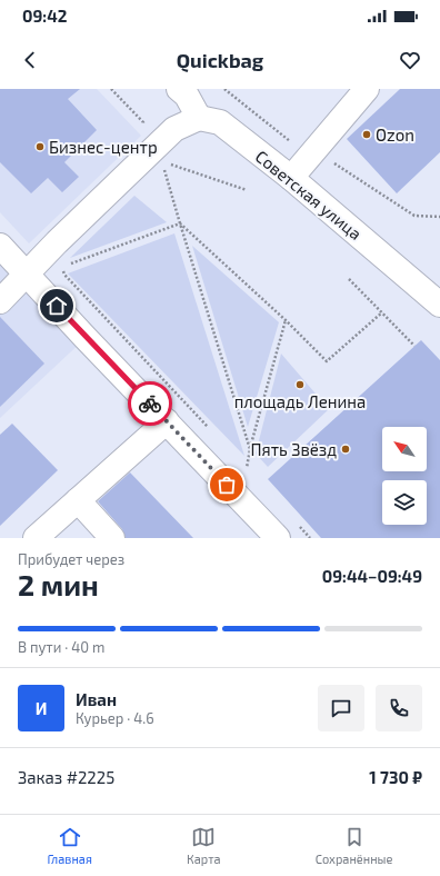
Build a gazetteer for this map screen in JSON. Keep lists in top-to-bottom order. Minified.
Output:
{"streets":{"street":["Советская улица"]},"places":["Ozon","Бизнес-центр","площадь Ленина","Пять Звёзд"],"north":"top left","page":{"status":"09:42","header":"Quickbag","heading":["2 мин","Прибудет через","09:44–09:49"],"panel":["Иван","Курьер · 4.6","Заказ #2225","1 730 ₽"],"bar":"В пути · 40 m","round":"И","tabs":["Главная","Карта","Сохранённые"]}}
